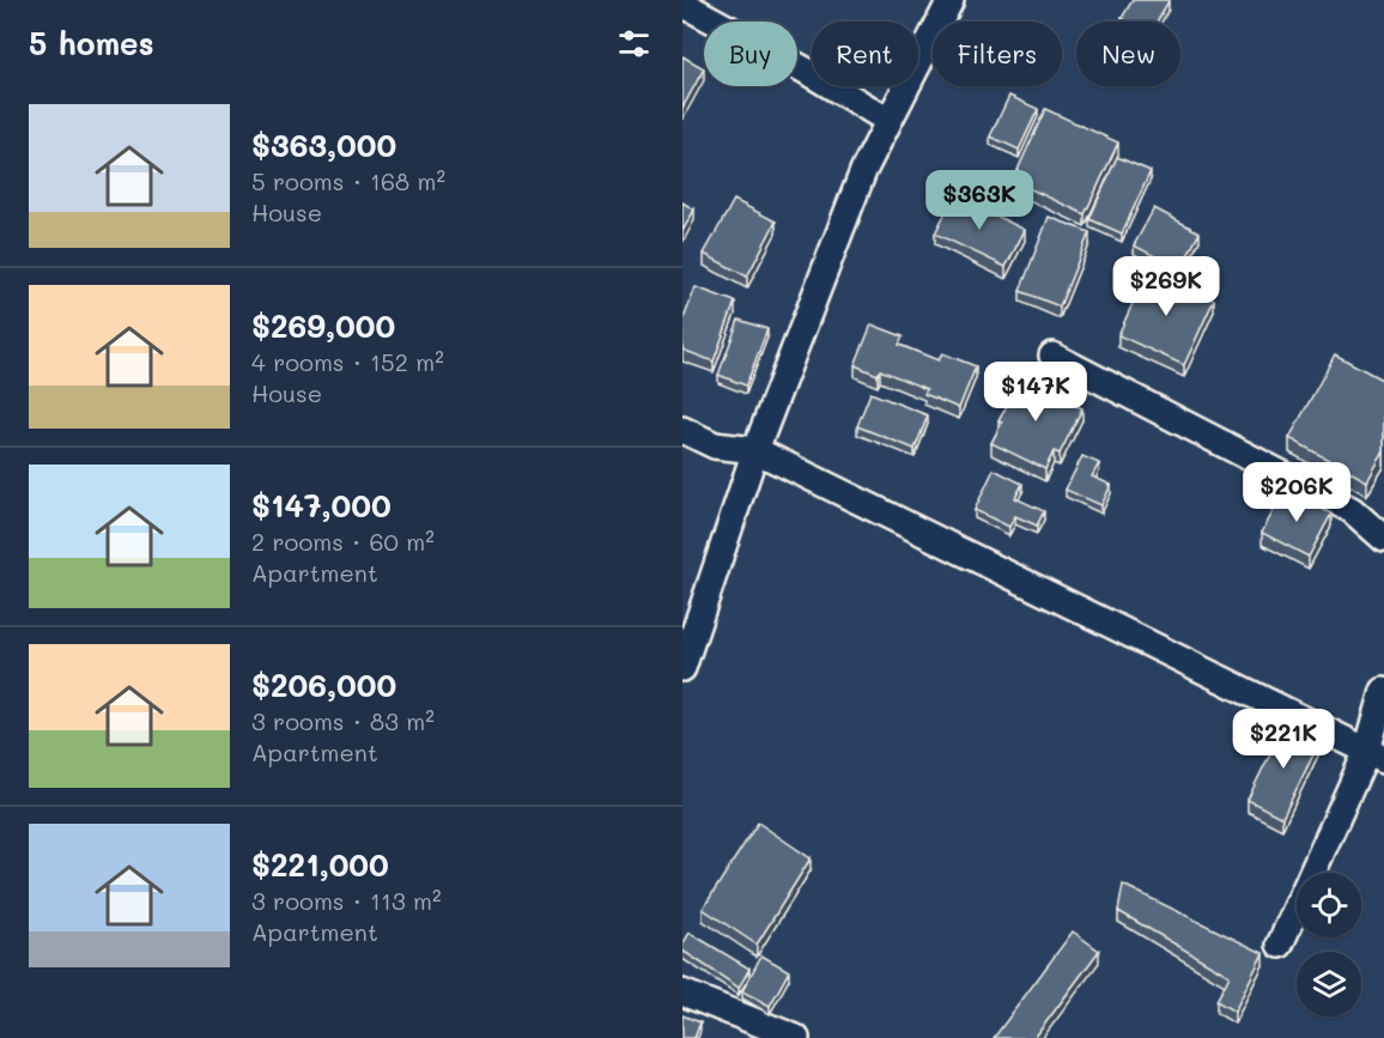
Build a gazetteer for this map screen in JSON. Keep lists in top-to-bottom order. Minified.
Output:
{"page":{"heading":"5 homes","chip":["Buy","Rent","Filters","New"],"list":[{"name":"$363,000","note":"5 rooms · 168 m² · House"},{"name":"$269,000","note":"4 rooms · 152 m² · House"},{"name":"$147,000","note":"2 rooms · 60 m² · Apartment"},{"name":"$206,000","note":"3 rooms · 83 m² · Apartment"},{"name":"$221,000","note":"3 rooms · 113 m² · Apartment"}],"price":["$363K","$269K","$147K","$206K","$221K"]}}
